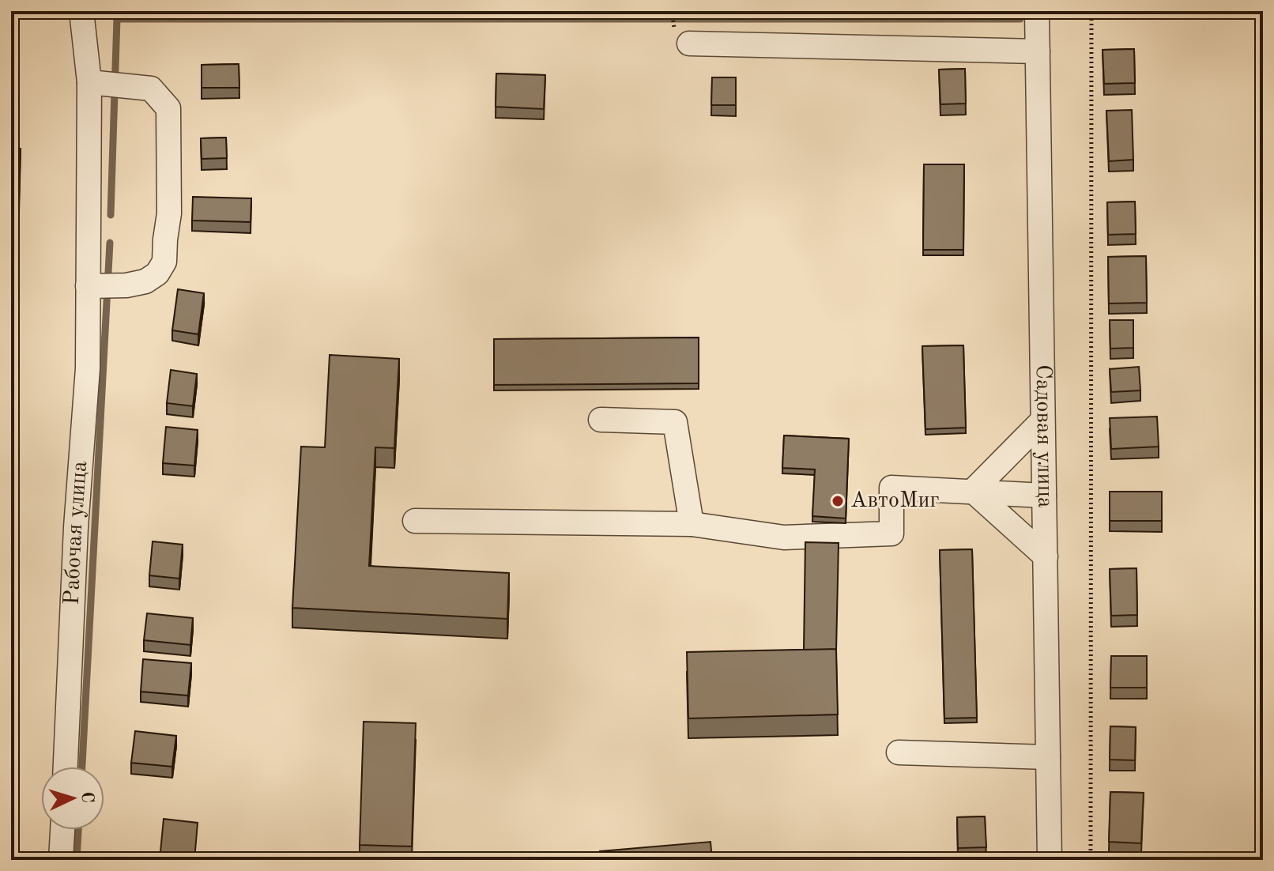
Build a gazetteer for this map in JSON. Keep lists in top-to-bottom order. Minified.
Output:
{"streets":{"street":["Садовая улица","Рабочая улица"]},"places":["АвтоМиг"],"north":"right"}
